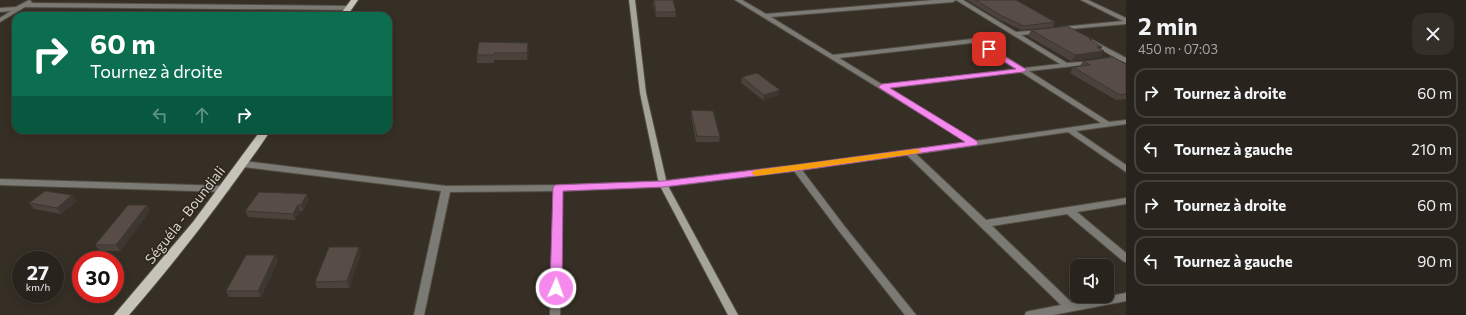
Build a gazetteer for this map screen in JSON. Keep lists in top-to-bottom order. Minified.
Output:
{"streets":{"main road":["Séguéla - Boundiali"]},"page":{"heading":["2 min","450 m · 07:03"],"turn":["60 m","Tournez à droite"],"list":[{"name":"Tournez à droite","value":"60 m"},{"name":"Tournez à gauche","value":"210 m"},{"name":"Tournez à droite","value":"60 m"},{"name":"Tournez à gauche","value":"90 m"}],"speed":"27 km/h","limit":"30"}}
